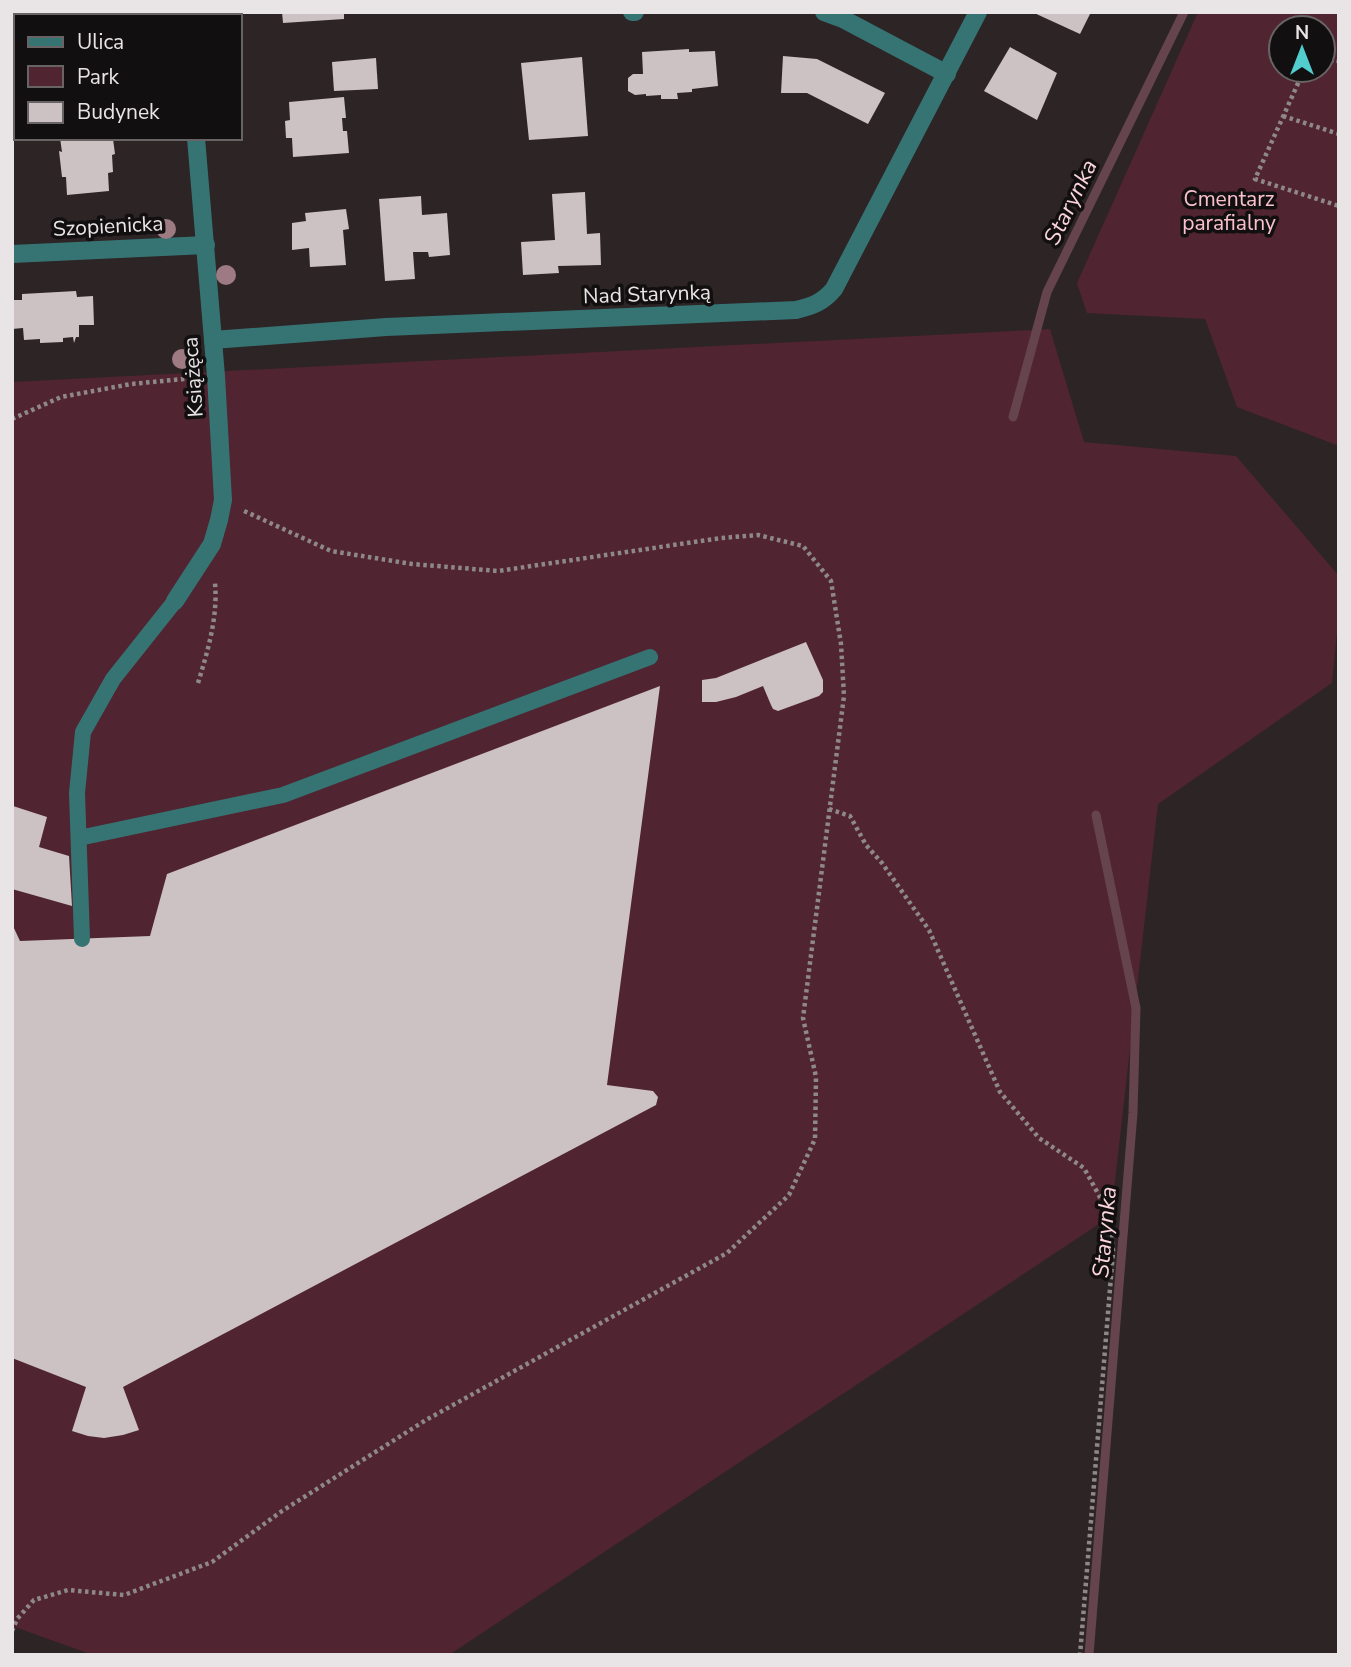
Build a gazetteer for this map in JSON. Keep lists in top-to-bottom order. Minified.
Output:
{"streets":{"street":["Szopienicka","Nad Starynką","Książęca"]},"crossings":[["Szopienicka","Książęca"],["Nad Starynką","Książęca"]],"water":["Starynka"],"parks":["Cmentarz parafialny"],"legend":["Ulica","Park","Budynek"],"north":"top"}
